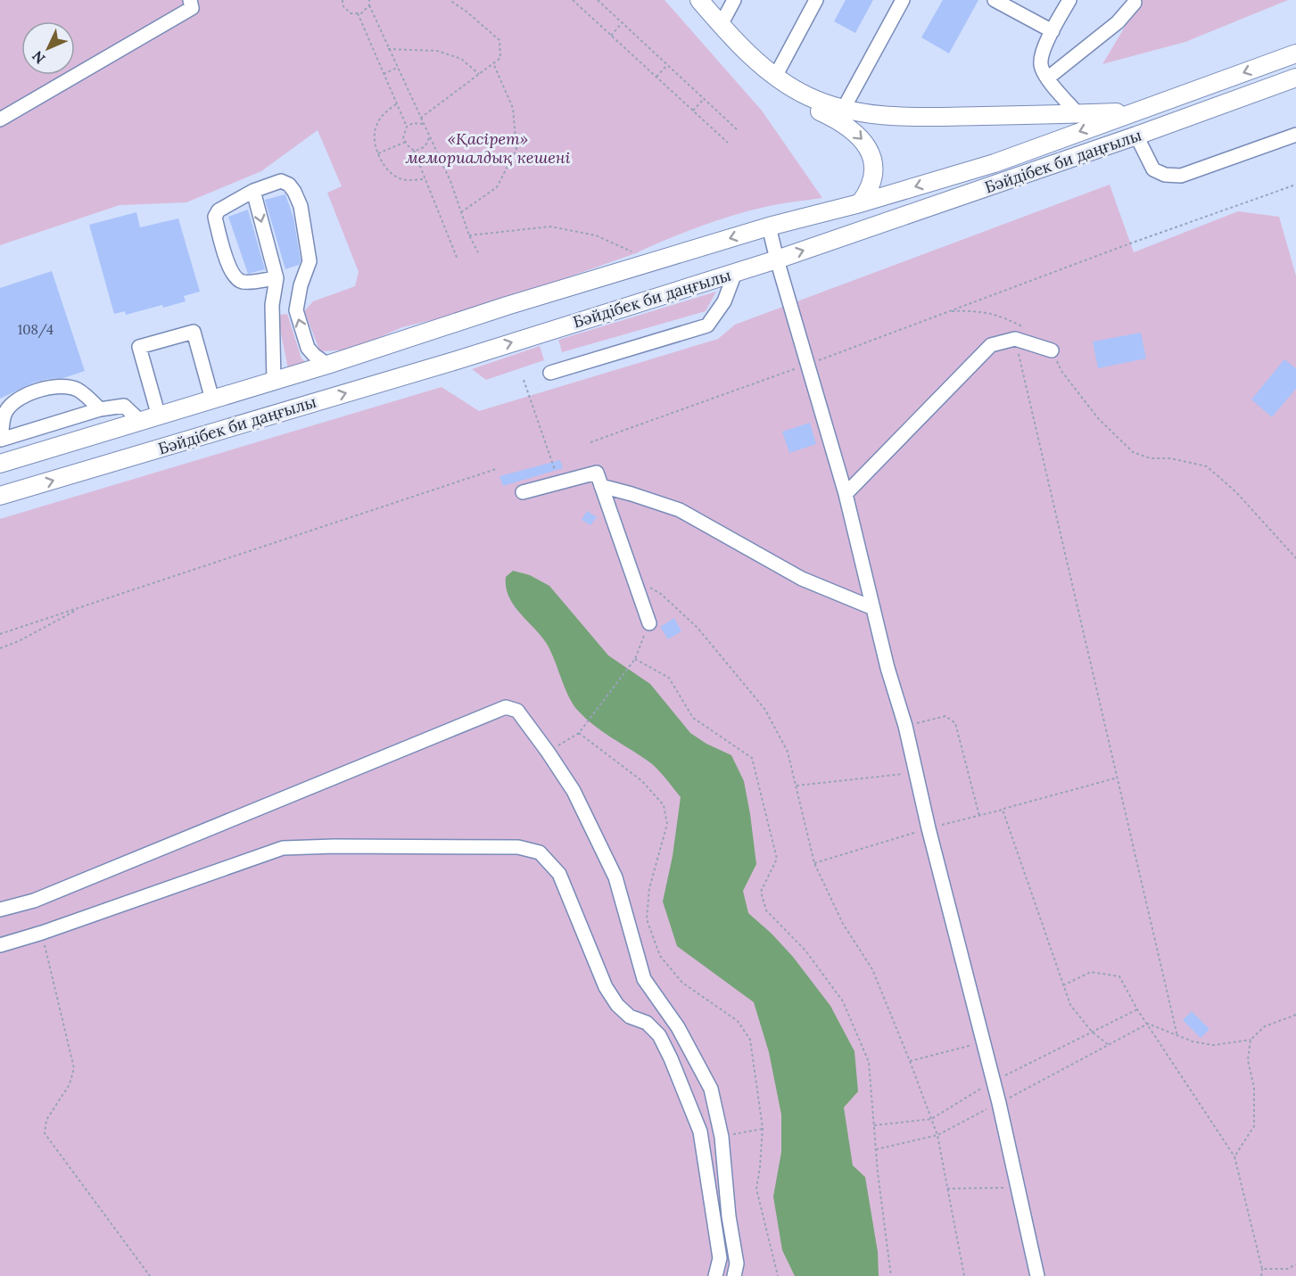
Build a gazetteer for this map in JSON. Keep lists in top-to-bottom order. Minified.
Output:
{"streets":{"main road":["Бәйдібек би даңғылы"]},"parks":["«Қасірет» мемориалдық кешені"],"house_numbers":["108/4"],"north":"bottom left"}
